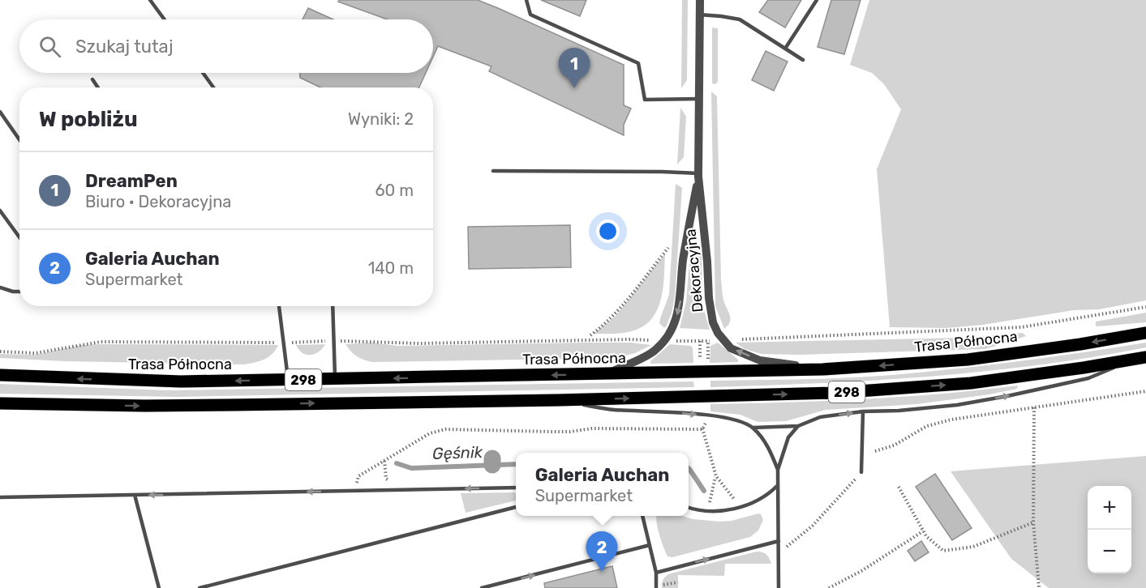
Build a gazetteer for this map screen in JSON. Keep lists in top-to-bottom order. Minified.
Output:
{"streets":{"main road":["Trasa Północna","298"],"street":["Dekoracyjna"]},"crossings":[["Dekoracyjna","Trasa Północna"]],"water":["Gęśnik"],"page":{"search":"Szukaj tutaj","pins":["1","2"],"heading":["W pobliżu","Wyniki: 2"],"list":[{"mark":"1","name":"DreamPen","note":"Biuro · Dekoracyjna","value":"60 m"},{"mark":"2","name":"Galeria Auchan","note":"Supermarket","value":"140 m"}],"popup":["Galeria Auchan","Supermarket"],"map_buttons":["+","−"]}}
